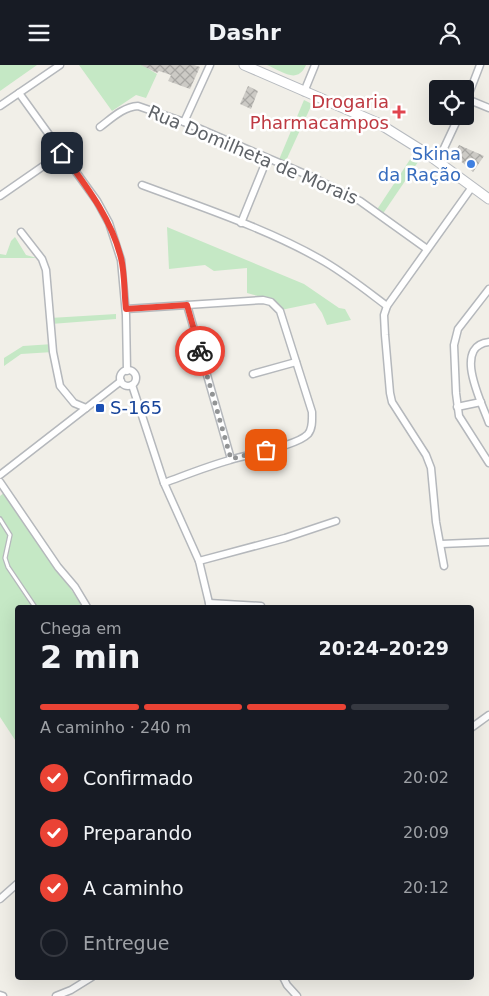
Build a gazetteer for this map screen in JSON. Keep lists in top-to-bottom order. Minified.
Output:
{"streets":{"street":["Rua Domilheta de Morais"]},"places":{"health":["Drogaria Pharmacampos"],"other":["Skina da Ração"],"transit":["S-165"]},"page":{"header":"Dashr","heading":["2 min","Chega em","20:24–20:29"],"bar":"A caminho · 240 m","list":[["Confirmado","20:02"],["Preparando","20:09"],["A caminho","20:12"],"Entregue"]}}
